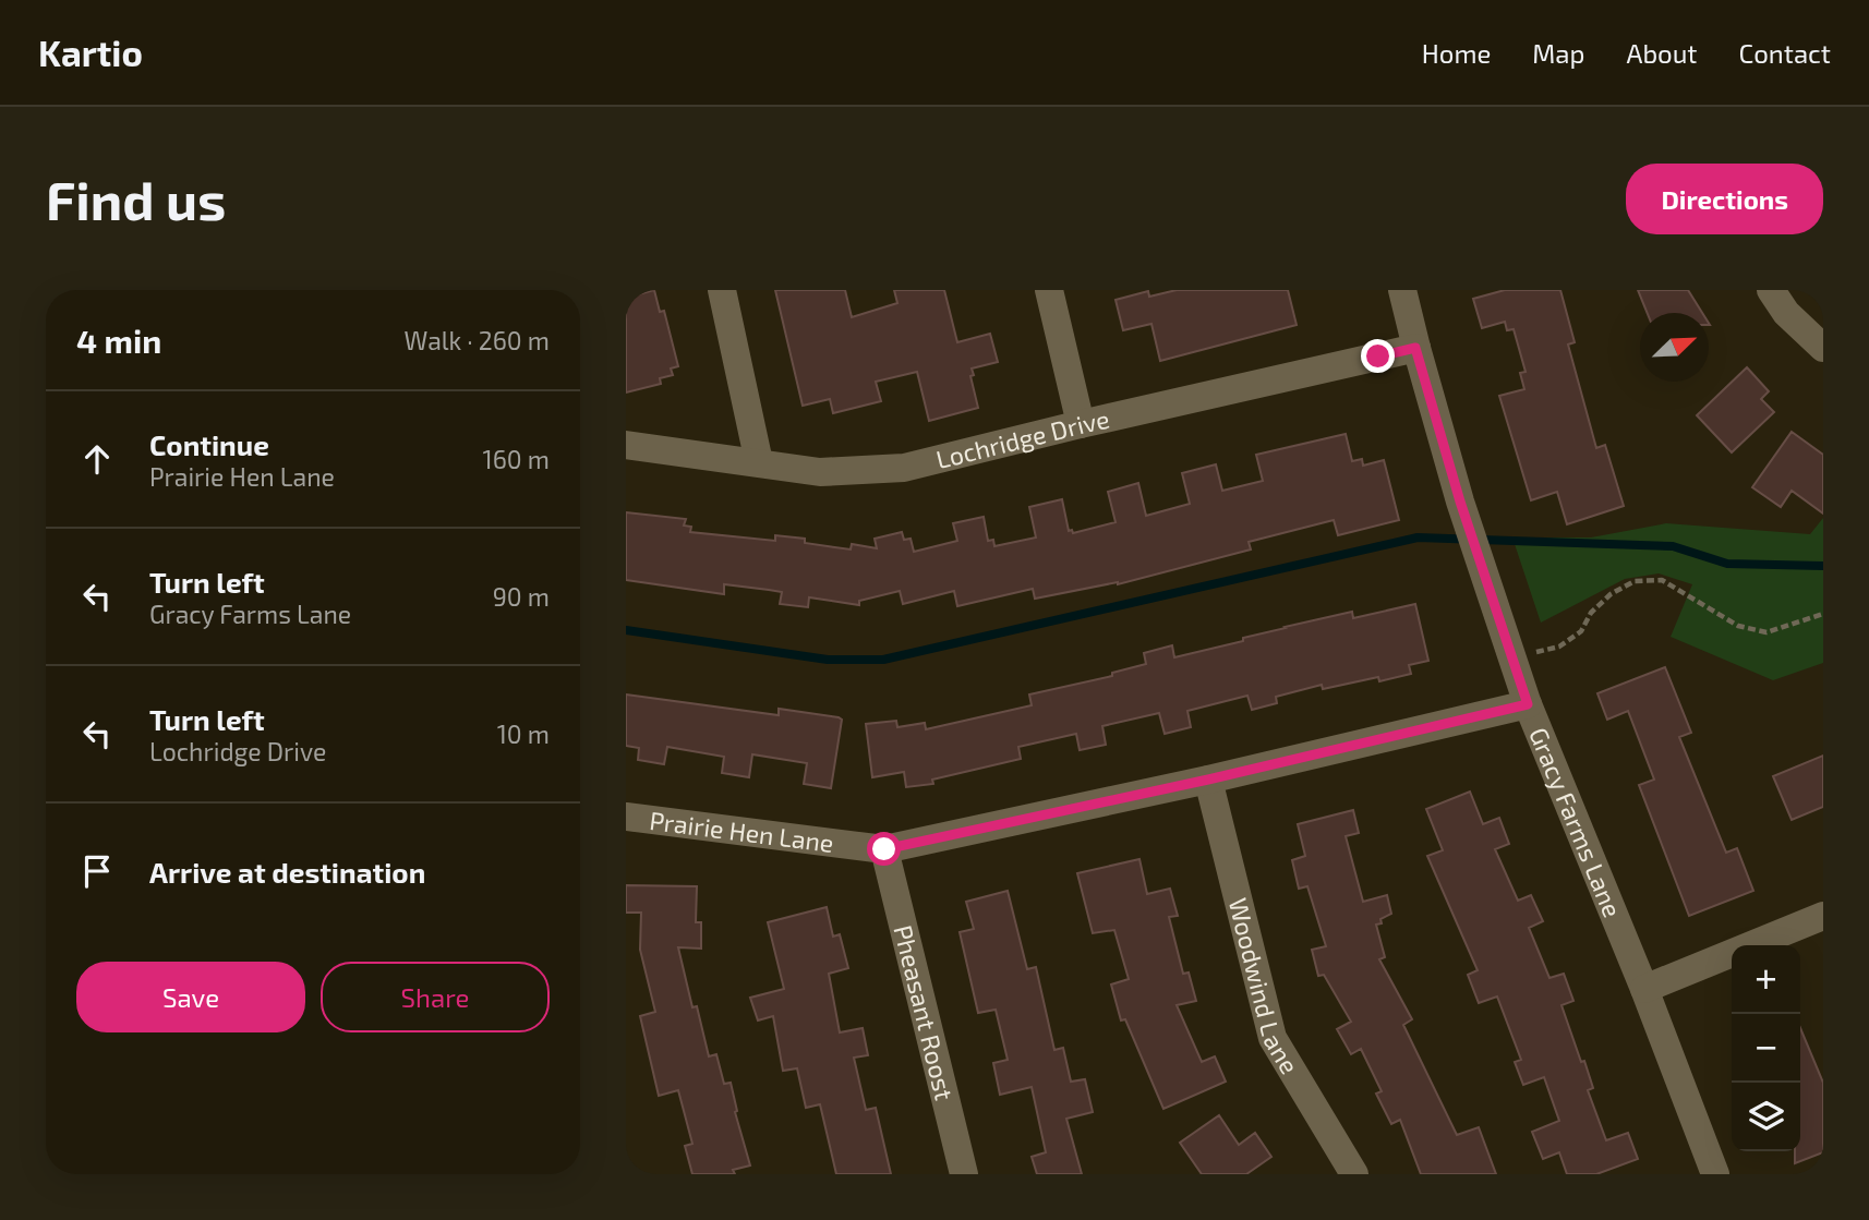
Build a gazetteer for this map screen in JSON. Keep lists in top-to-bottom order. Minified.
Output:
{"streets":{"street":["Lochridge Drive","Gracy Farms Lane","Prairie Hen Lane","Woodwind Lane","Pheasant Roost"]},"crossings":[["Lochridge Drive","Gracy Farms Lane"],["Gracy Farms Lane","Prairie Hen Lane"],["Prairie Hen Lane","Woodwind Lane"],["Prairie Hen Lane","Pheasant Roost"]],"north":"top right","page":{"header":"Kartio","nav":["Home","Map","About","Contact"],"buttons":["Directions",["Save","Share"]],"title":"Find us","heading":["4 min","Walk · 260 m"],"list":[["Continue","Prairie Hen Lane","160 m"],["Turn left","Gracy Farms Lane","90 m"],["Turn left","Lochridge Drive","10 m"],"Arrive at destination"],"map_buttons":["+","−"]}}
